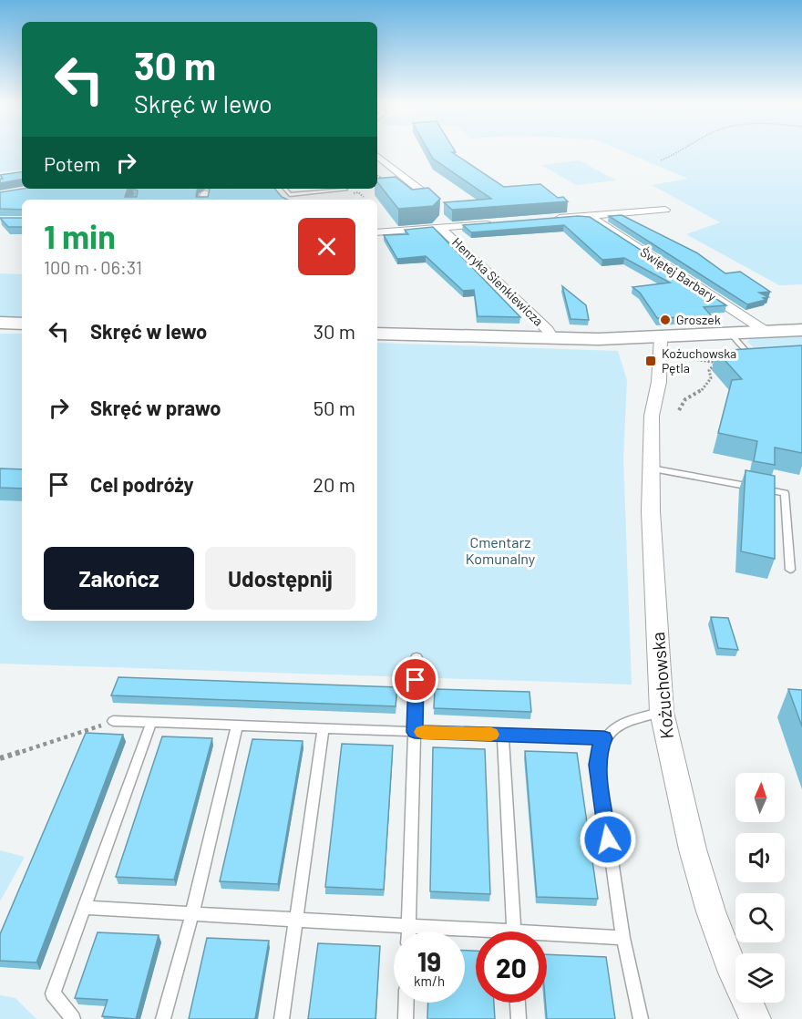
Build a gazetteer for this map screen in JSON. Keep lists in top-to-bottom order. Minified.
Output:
{"streets":{"street":["Świętej Barbary","Henryka Sienkiewicza","Kożuchowska"]},"parks":["Cmentarz Komunalny"],"places":{"other":["Groszek"],"transit":["Kożuchowska Pętla"]},"north":"top","page":{"turn":["30 m","Skręć w lewo"],"then":"Potem","heading":["1 min","100 m · 06:31"],"list":[{"name":"Skręć w lewo","value":"30 m"},{"name":"Skręć w prawo","value":"50 m"},{"name":"Cel podróży","value":"20 m"}],"buttons":["Zakończ","Udostępnij"],"speed":"19 km/h","limit":"20"}}
